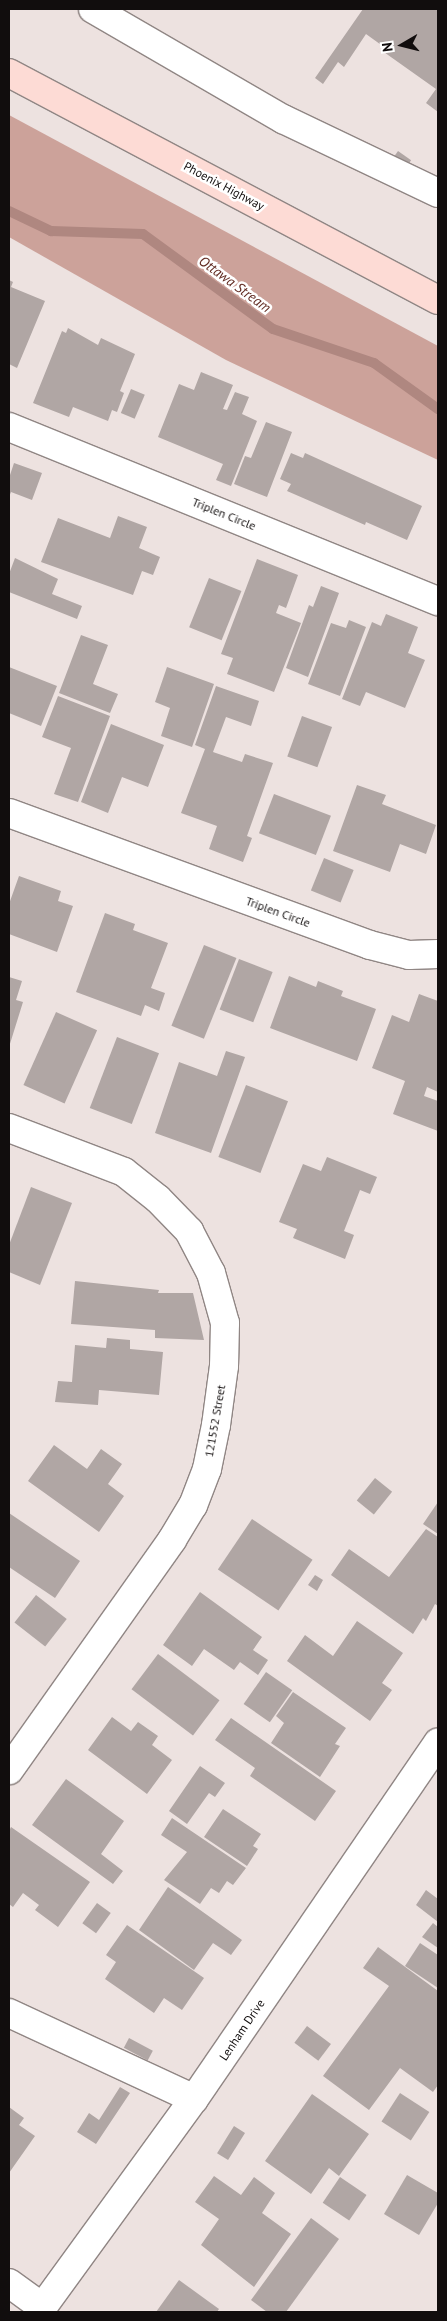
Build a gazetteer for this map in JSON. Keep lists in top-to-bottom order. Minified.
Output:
{"streets":{"main road":["Phoenix Highway"],"street":["Triplen Circle","121552 Street","Lenham Drive"]},"water":["Ottawa Stream"],"north":"left"}
